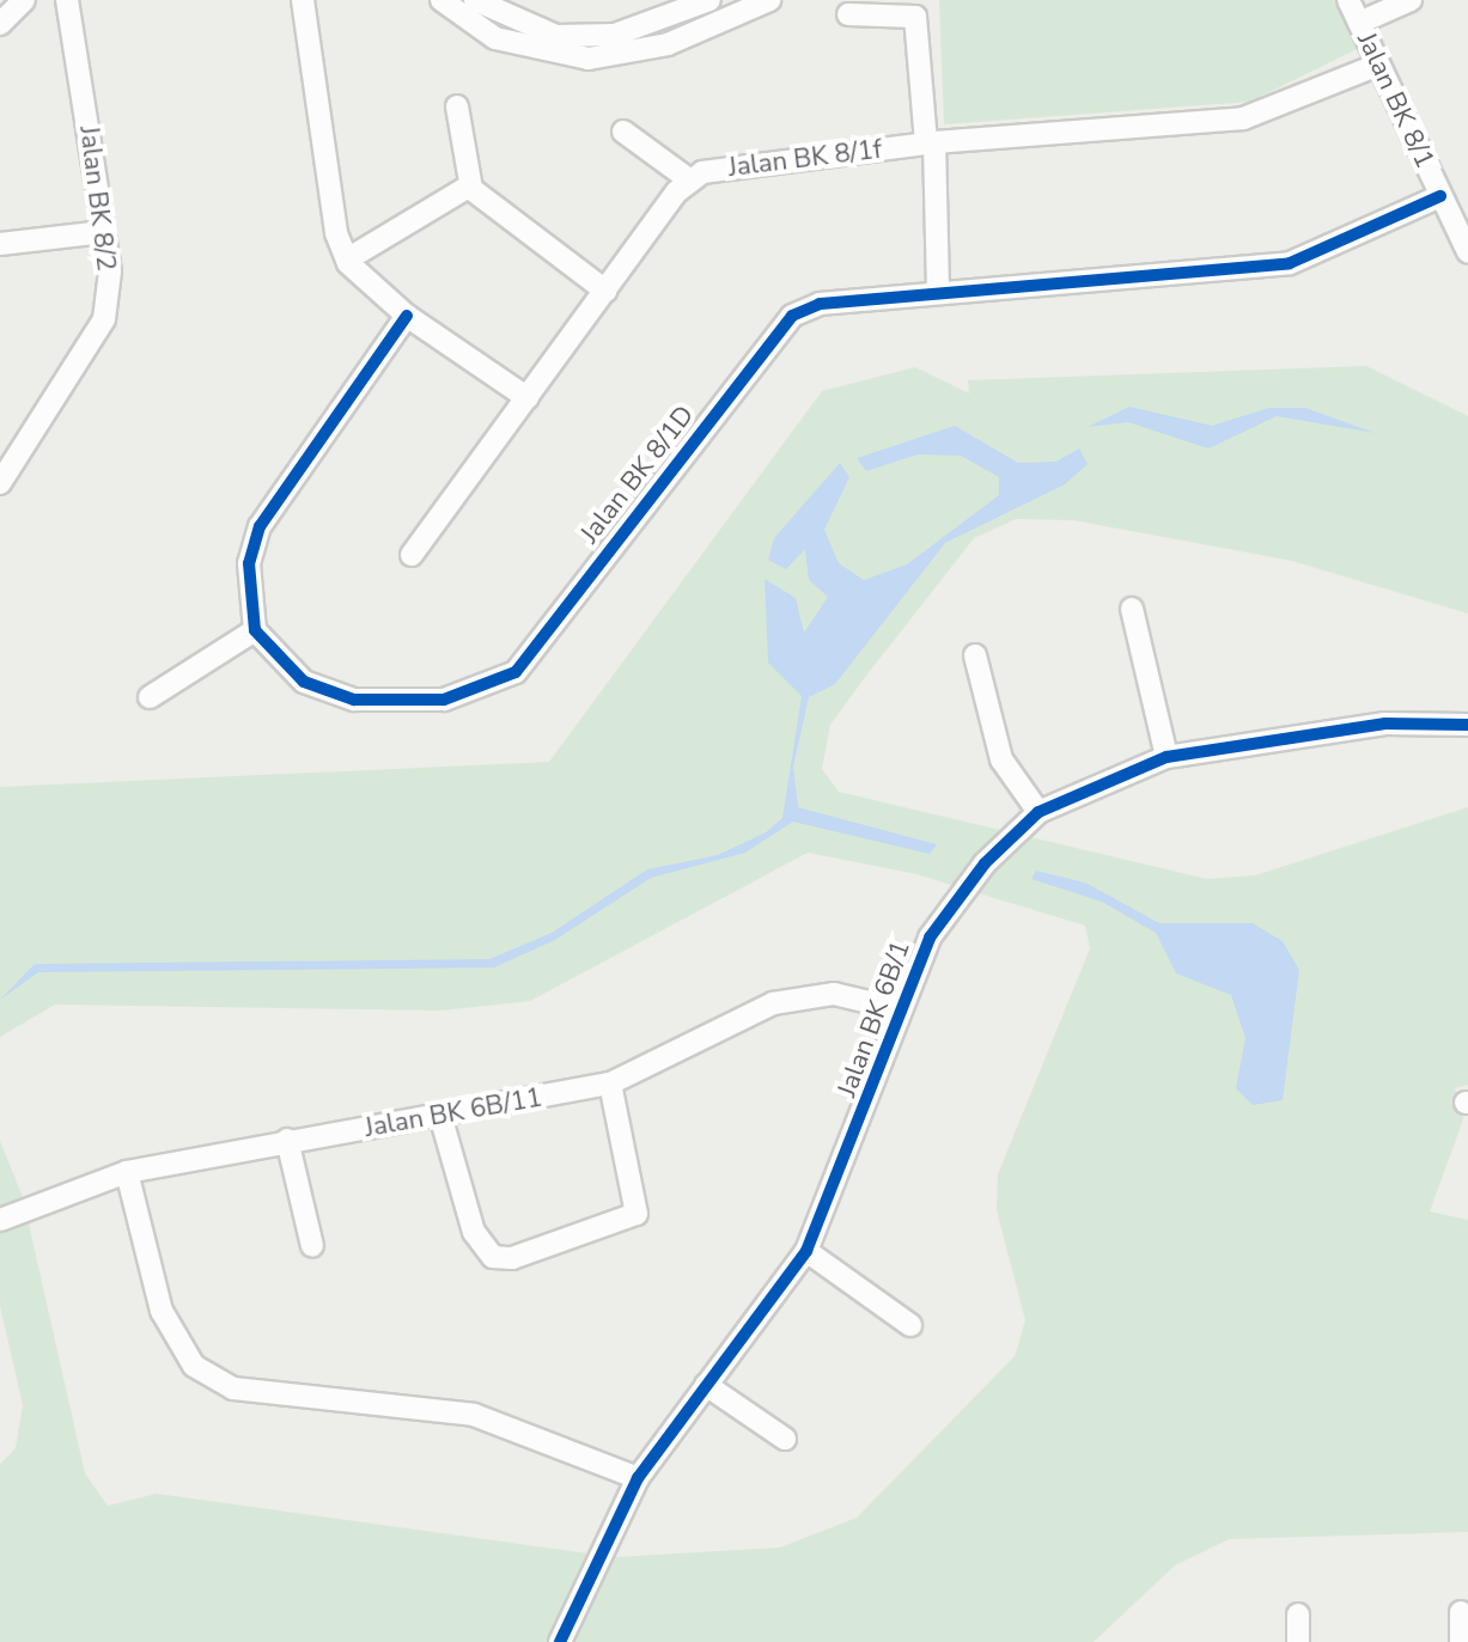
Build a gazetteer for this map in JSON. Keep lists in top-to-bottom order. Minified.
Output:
{"streets":{"street":["Jalan BK 8/1","Jalan BK 8/1f","Jalan BK 8/2","Jalan BK 8/1D","Jalan BK 6B/1","Jalan BK 6B/11"]},"crossings":[["Jalan BK 8/1","Jalan BK 8/1f"],["Jalan BK 8/1","Jalan BK 8/1D"],["Jalan BK 6B/1","Jalan BK 6B/11"]]}
